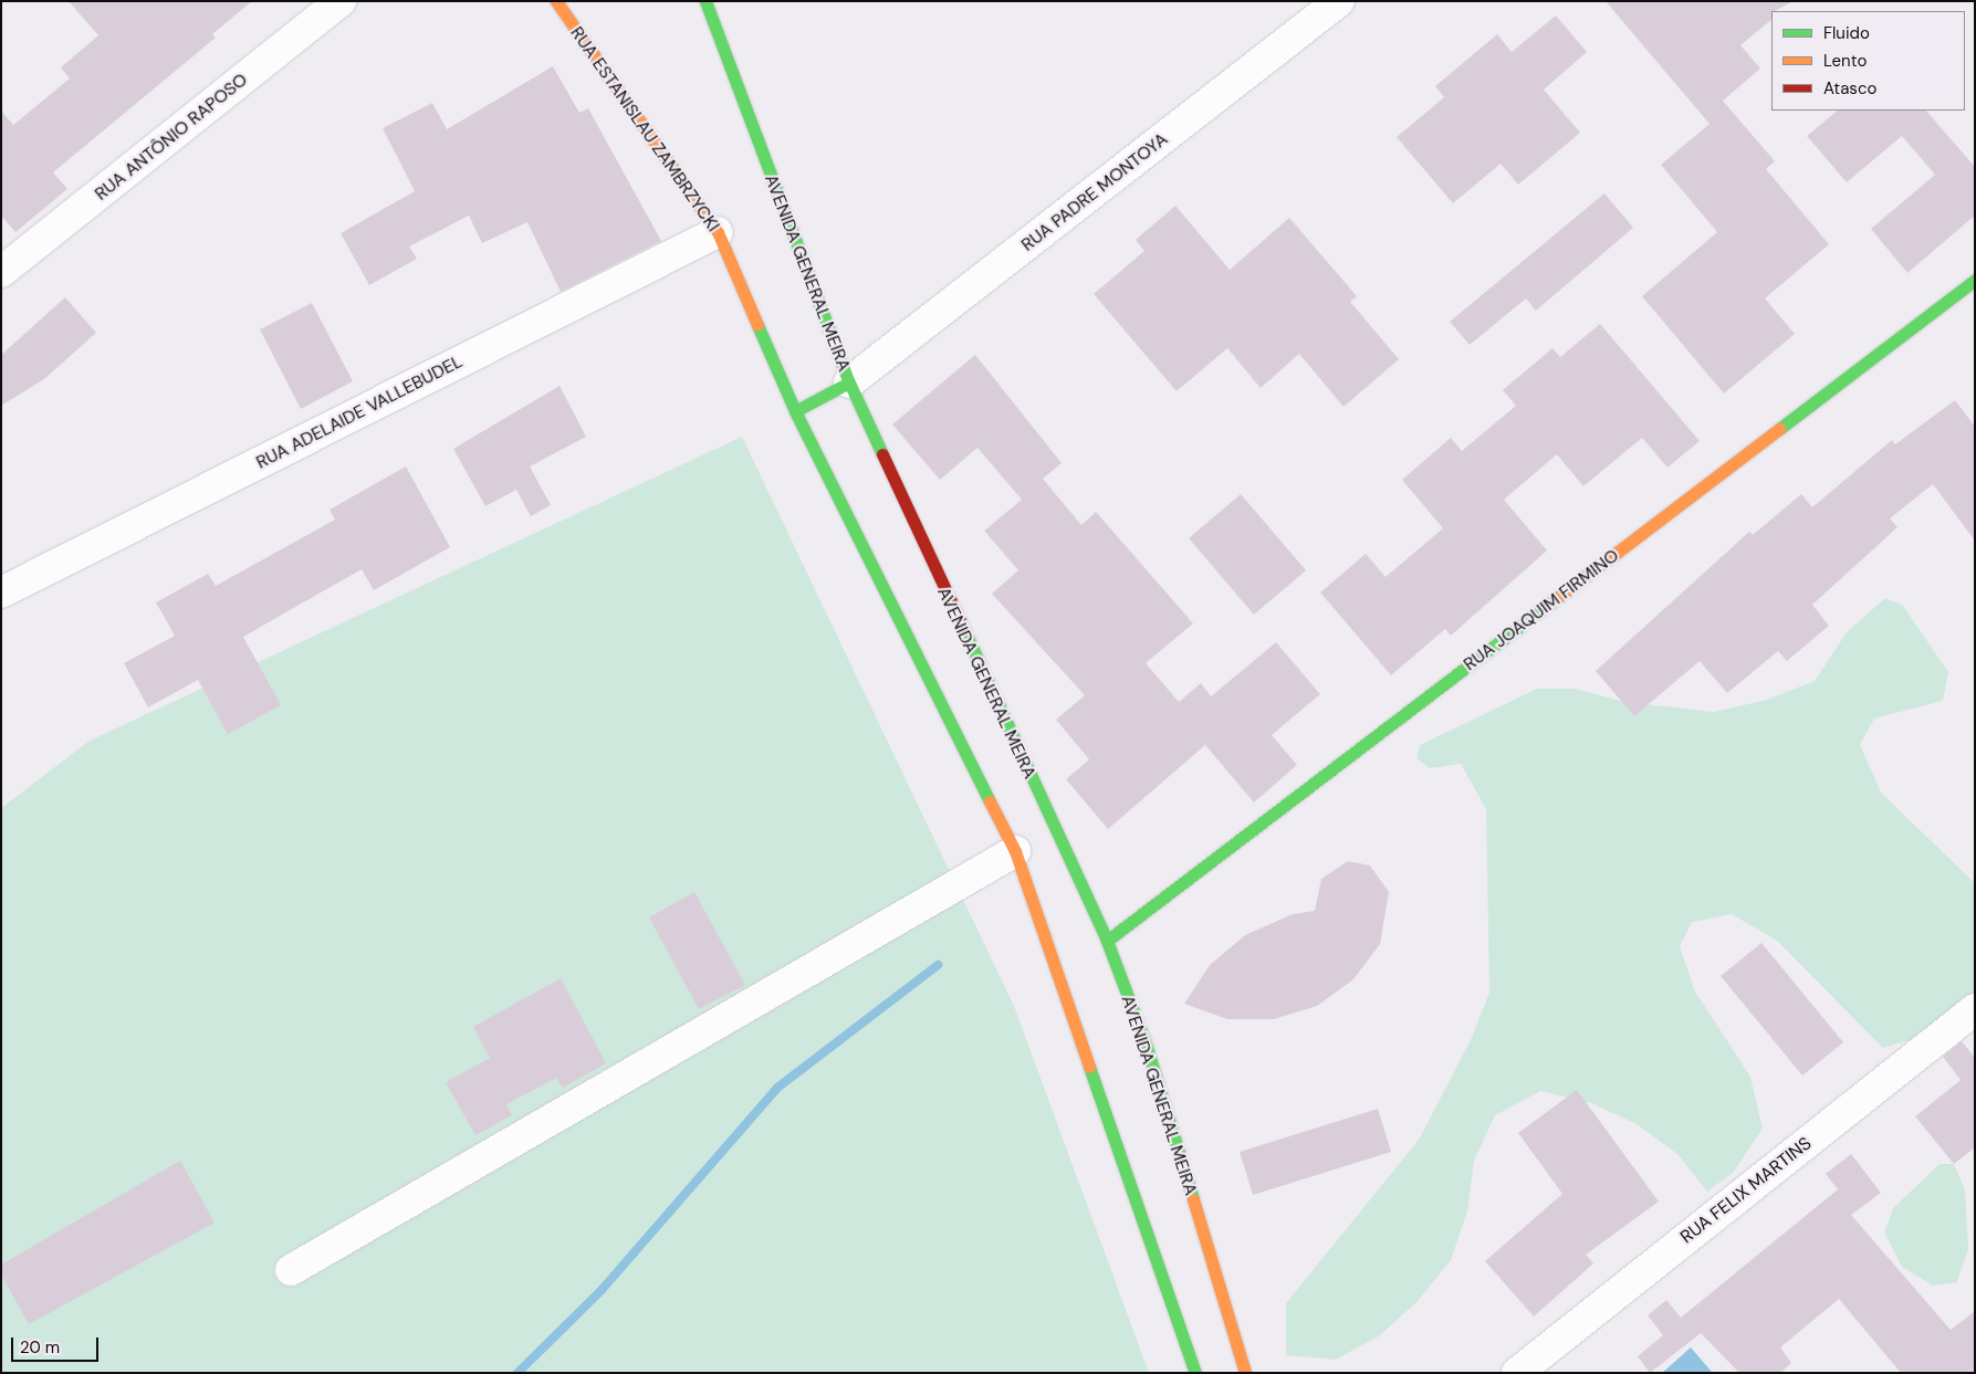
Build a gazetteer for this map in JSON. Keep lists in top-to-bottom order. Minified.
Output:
{"streets":{"main road":["RUA ESTANISLAU ZAMBRZYCKI","AVENIDA GENERAL MEIRA","RUA JOAQUIM FIRMINO"],"street":["RUA ANTÔNIO RAPOSO","RUA PADRE MONTOYA","RUA ADELAIDE VALLEBUDEL","RUA FELIX MARTINS"]},"crossings":[["RUA ESTANISLAU ZAMBRZYCKI","RUA ADELAIDE VALLEBUDEL"],["RUA PADRE MONTOYA","AVENIDA GENERAL MEIRA"],["AVENIDA GENERAL MEIRA","RUA JOAQUIM FIRMINO"]],"legend":["Fluido","Lento","Atasco"],"scale_bar":"20 m"}
